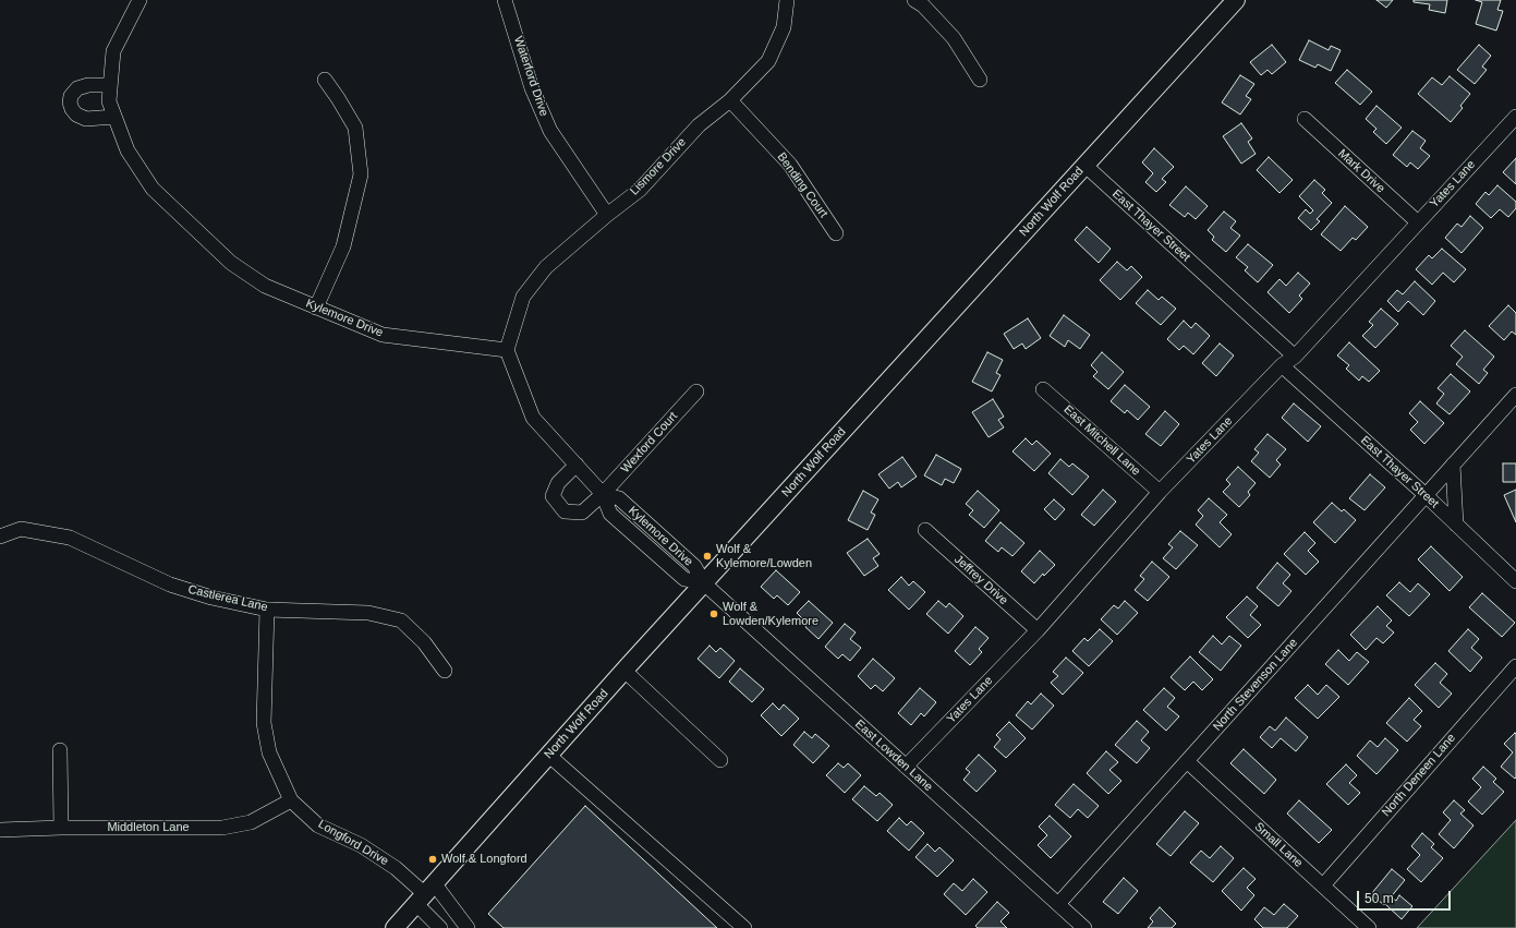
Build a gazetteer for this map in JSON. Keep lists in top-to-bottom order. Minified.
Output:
{"streets":{"main road":["North Wolf Road"],"street":["Waterford Drive","Lismore Drive","Mark Drive","Yates Lane","Bending Court","East Thayer Street","Kylemore Drive","East Mitchell Lane","Wexford Court","Jeffrey Drive","Castlerea Lane","North Stevenson Lane","East Lowden Lane","North Deneen Lane","Middleton Lane","Longford Drive","Small Lane"]},"crossings":[["Waterford Drive","Lismore Drive"],["Lismore Drive","Bending Court"],["Lismore Drive","Kylemore Drive"],["Mark Drive","Yates Lane"],["Yates Lane","East Thayer Street"],["Yates Lane","East Mitchell Lane"],["Yates Lane","Jeffrey Drive"],["Yates Lane","East Lowden Lane"],["North Wolf Road","East Thayer Street"],["North Wolf Road","Kylemore Drive"],["North Wolf Road","East Lowden Lane"],["North Wolf Road","Longford Drive"],["East Thayer Street","North Stevenson Lane"],["Kylemore Drive","Wexford Court"],["Kylemore Drive","East Lowden Lane"],["Castlerea Lane","Longford Drive"],["North Stevenson Lane","East Lowden Lane"],["North Stevenson Lane","Small Lane"],["North Deneen Lane","Small Lane"],["Middleton Lane","Longford Drive"]],"places":["Wolf & Kylemore/Lowden","Wolf & Lowden/Kylemore","Wolf & Longford"],"scale_bar":"50 m"}
